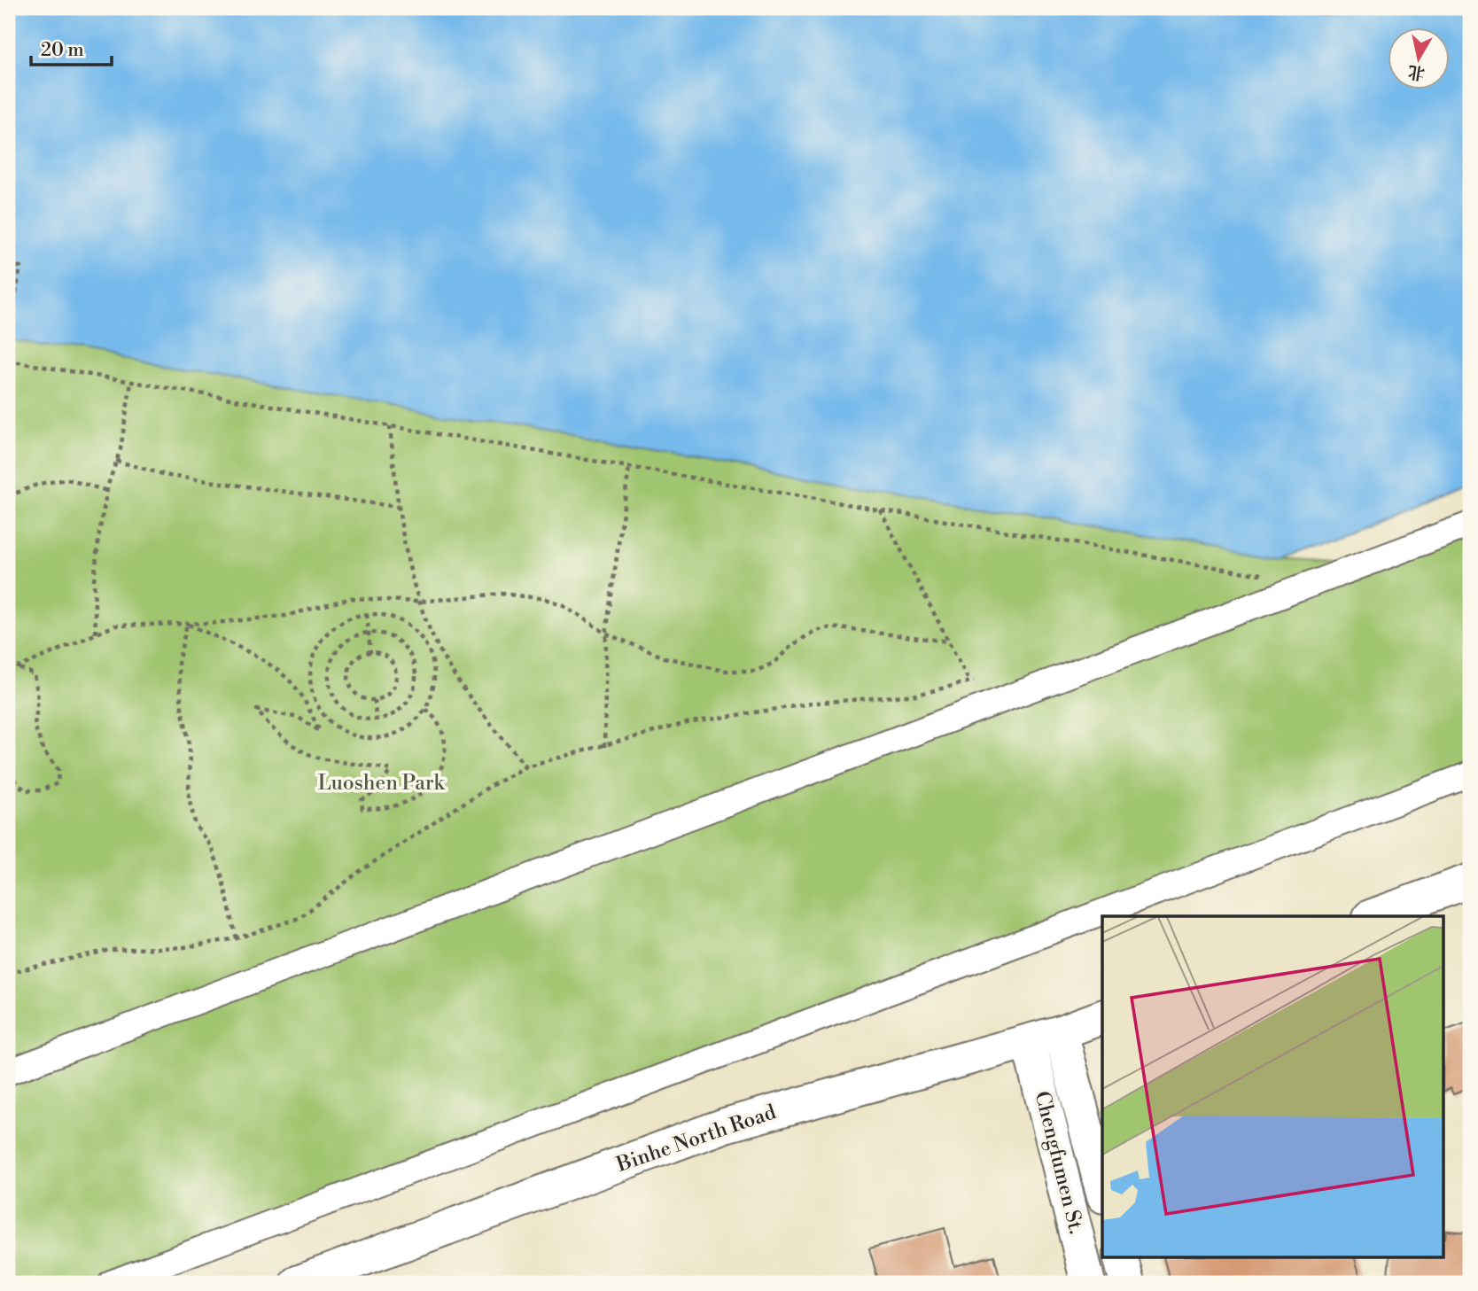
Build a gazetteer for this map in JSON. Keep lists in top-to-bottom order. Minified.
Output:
{"streets":{"main road":["Binhe North Road","Chengfumen St."]},"crossings":[["Binhe North Road","Chengfumen St."]],"parks":["Luoshen Park"],"scale_bar":"20 m","north":"bottom"}
